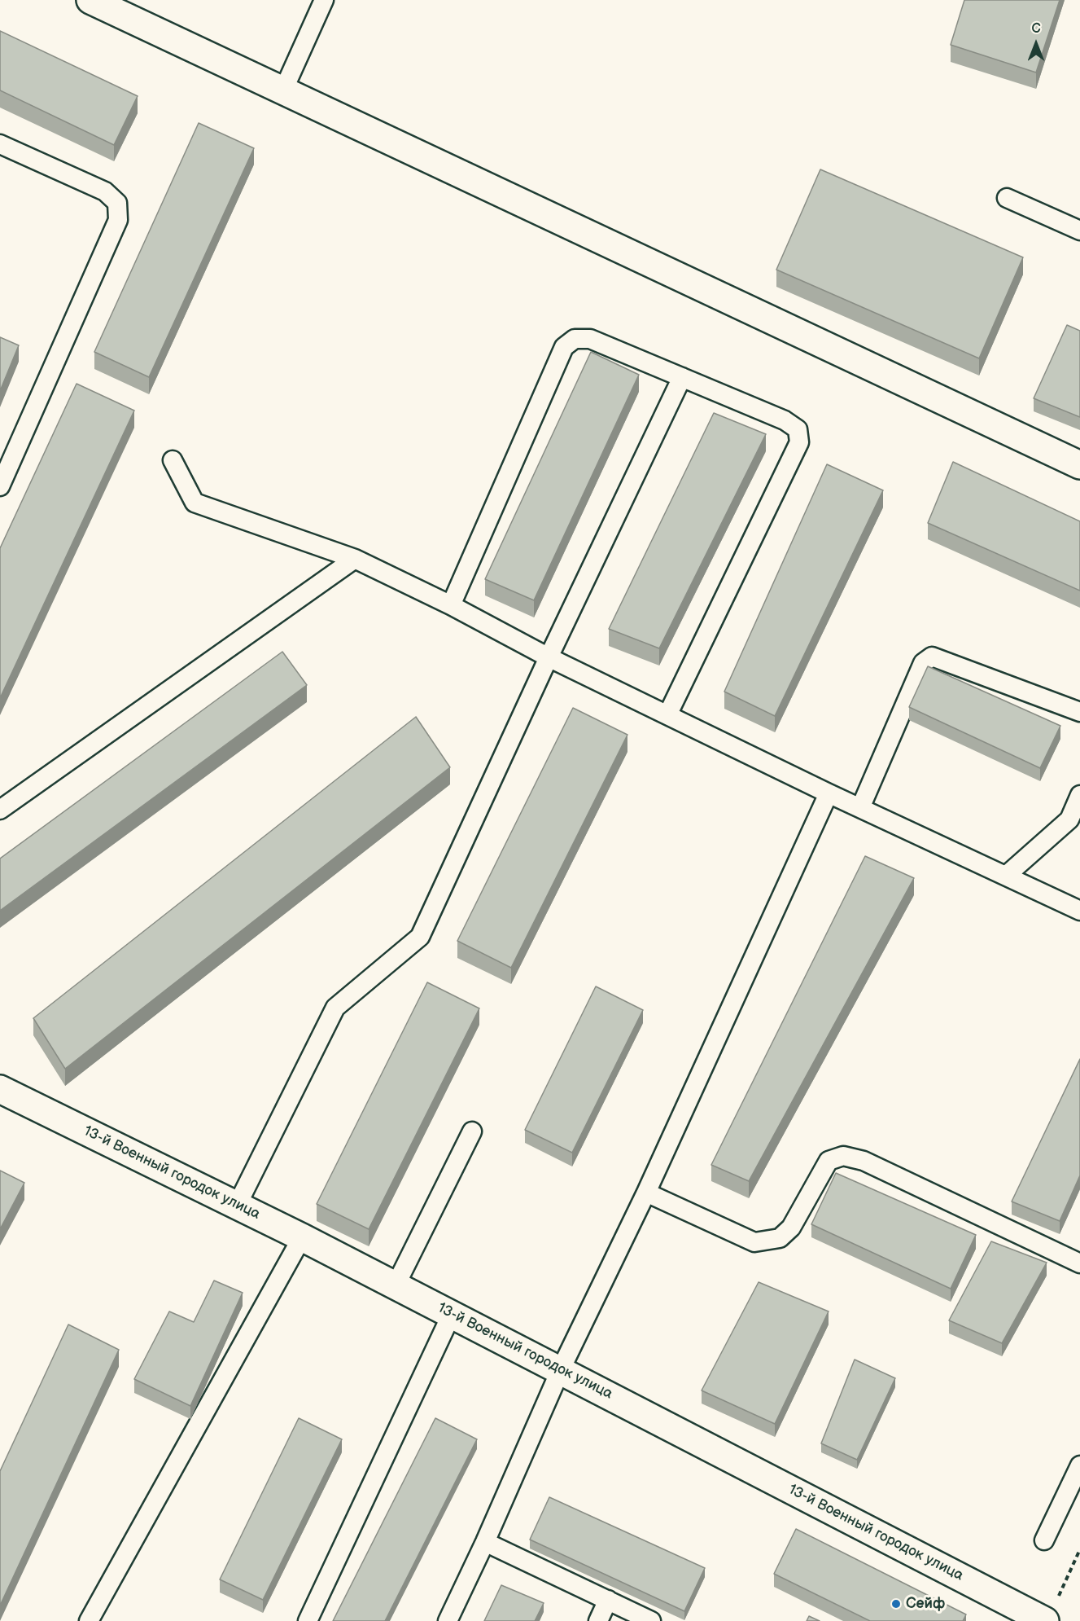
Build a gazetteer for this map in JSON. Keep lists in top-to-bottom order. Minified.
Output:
{"streets":{"street":["13-й Военный городок улица"]},"places":["Сейф"],"north":"top"}
